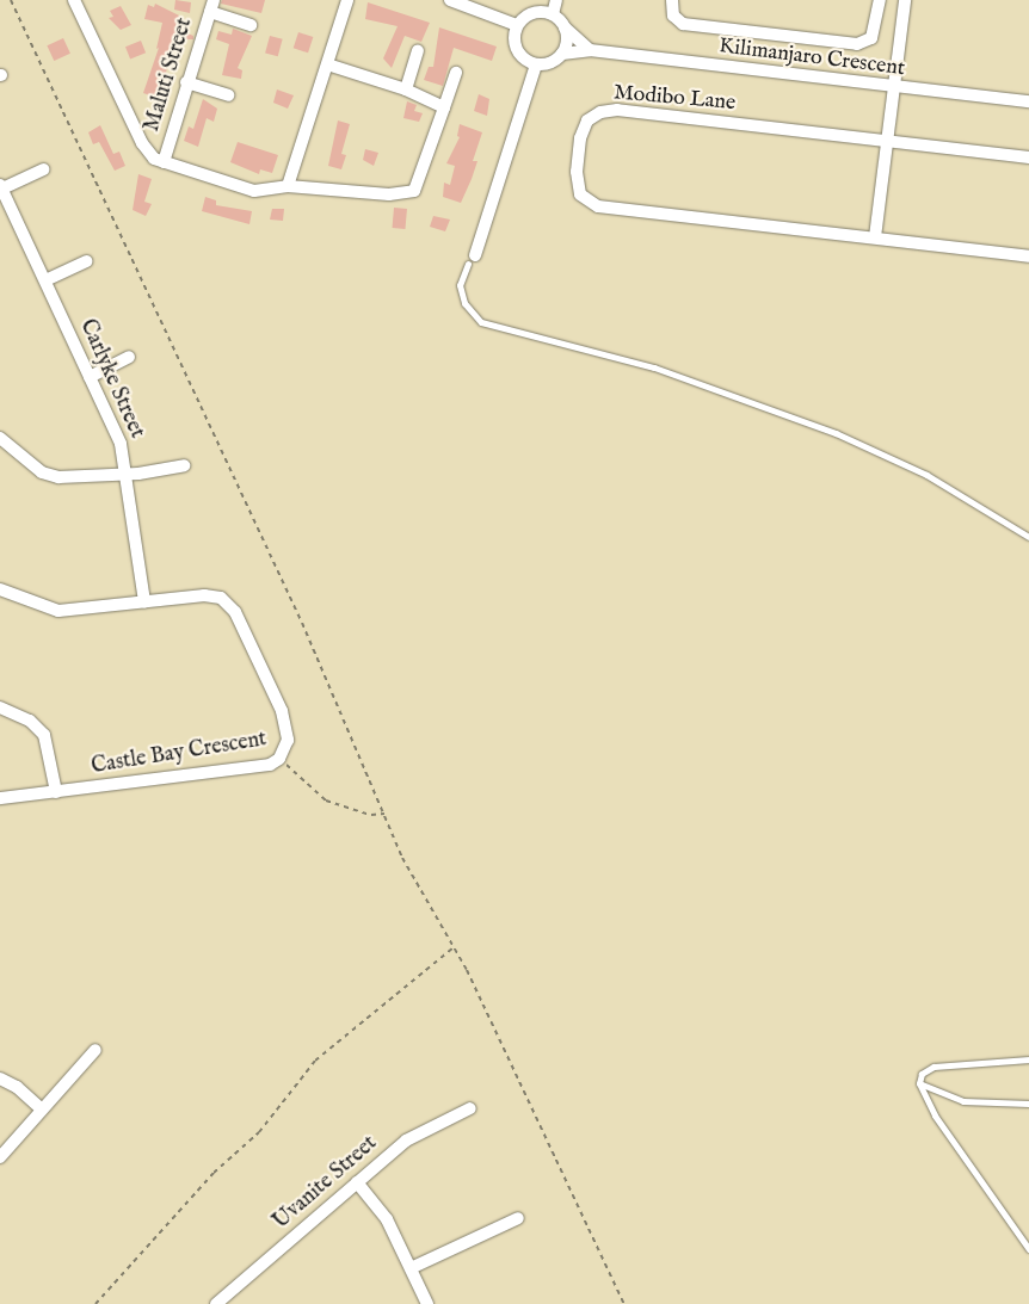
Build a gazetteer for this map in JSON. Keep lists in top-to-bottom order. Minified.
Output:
{"streets":{"street":["Kilimanjaro Crescent","Maluti Street","Modibo Lane","Carlyke Street","Castle Bay Crescent","Uvanite Street"]},"crossings":[["Carlyke Street","Castle Bay Crescent"]]}
